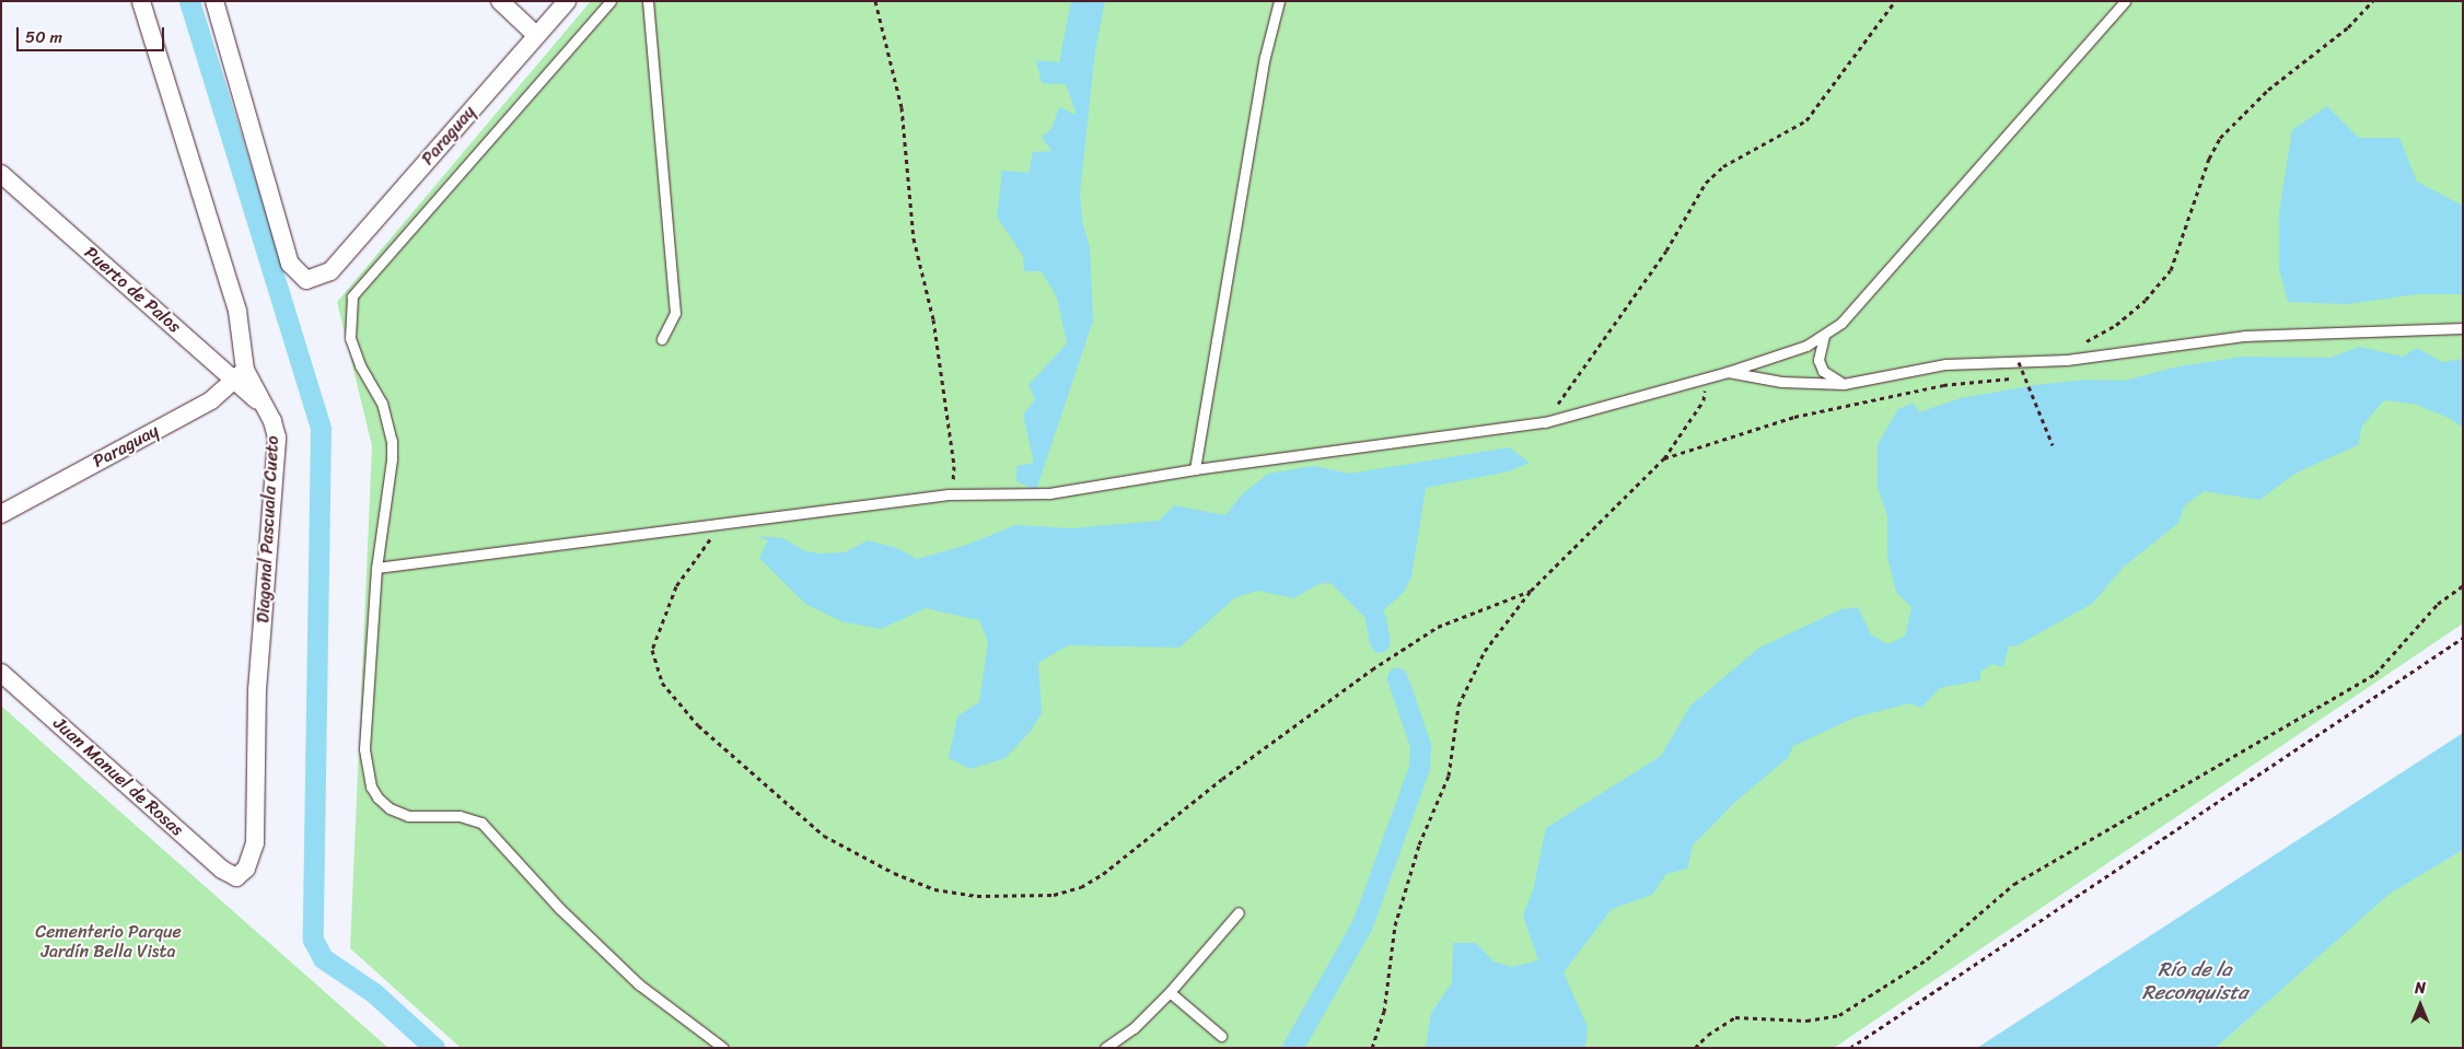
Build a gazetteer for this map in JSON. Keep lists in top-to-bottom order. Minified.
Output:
{"streets":{"street":["Paraguay","Puerto de Palos","Diagonal Pascuala Cueto","Juan Manuel de Rosas"]},"crossings":[["Paraguay","Puerto de Palos"],["Puerto de Palos","Diagonal Pascuala Cueto"],["Diagonal Pascuala Cueto","Juan Manuel de Rosas"]],"water":["Río de la Reconquista"],"parks":["Cementerio Parque Jardín Bella Vista"],"scale_bar":"50 m","north":"top"}
